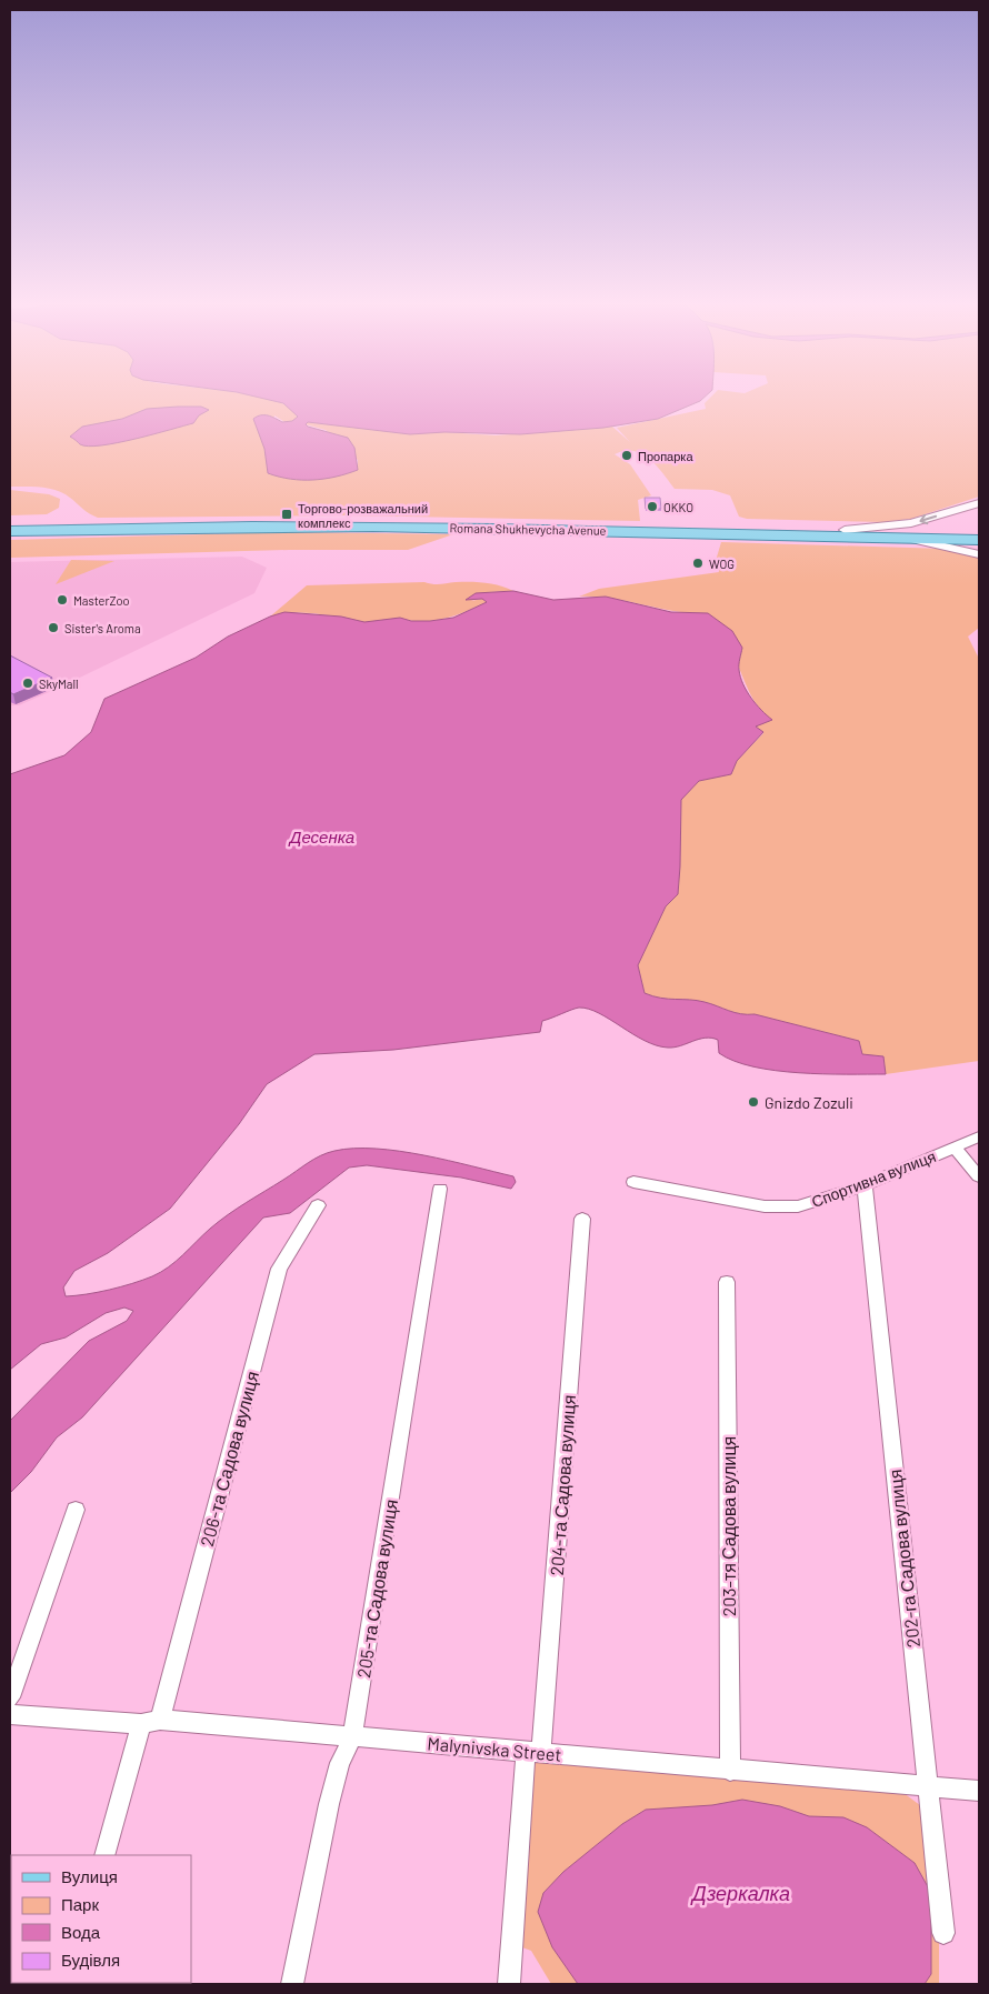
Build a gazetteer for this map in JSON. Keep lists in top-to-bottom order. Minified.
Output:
{"streets":{"main road":["Romana Shukhevycha Avenue"],"street":["Спортивна вулиця","206-та Садова вулиця","204-та Садова вулиця","203-тя Садова вулиця","202-га Садова вулиця","205-та Садова вулиця","Malynivska Street"]},"crossings":[["Спортивна вулиця","202-га Садова вулиця"],["206-та Садова вулиця","Malynivska Street"],["204-та Садова вулиця","Malynivska Street"],["203-тя Садова вулиця","Malynivska Street"],["202-га Садова вулиця","Malynivska Street"],["205-та Садова вулиця","Malynivska Street"]],"water":["Десенка","Дзеркалка"],"places":{"other":["Пропарка","OKKO","WOG","MasterZoo","Sister's Aroma","SkyMall","Gnizdo Zozuli"],"transit":["Торгово-розважальний комплекс"]},"legend":["Вулиця","Парк","Вода","Будівля"]}
